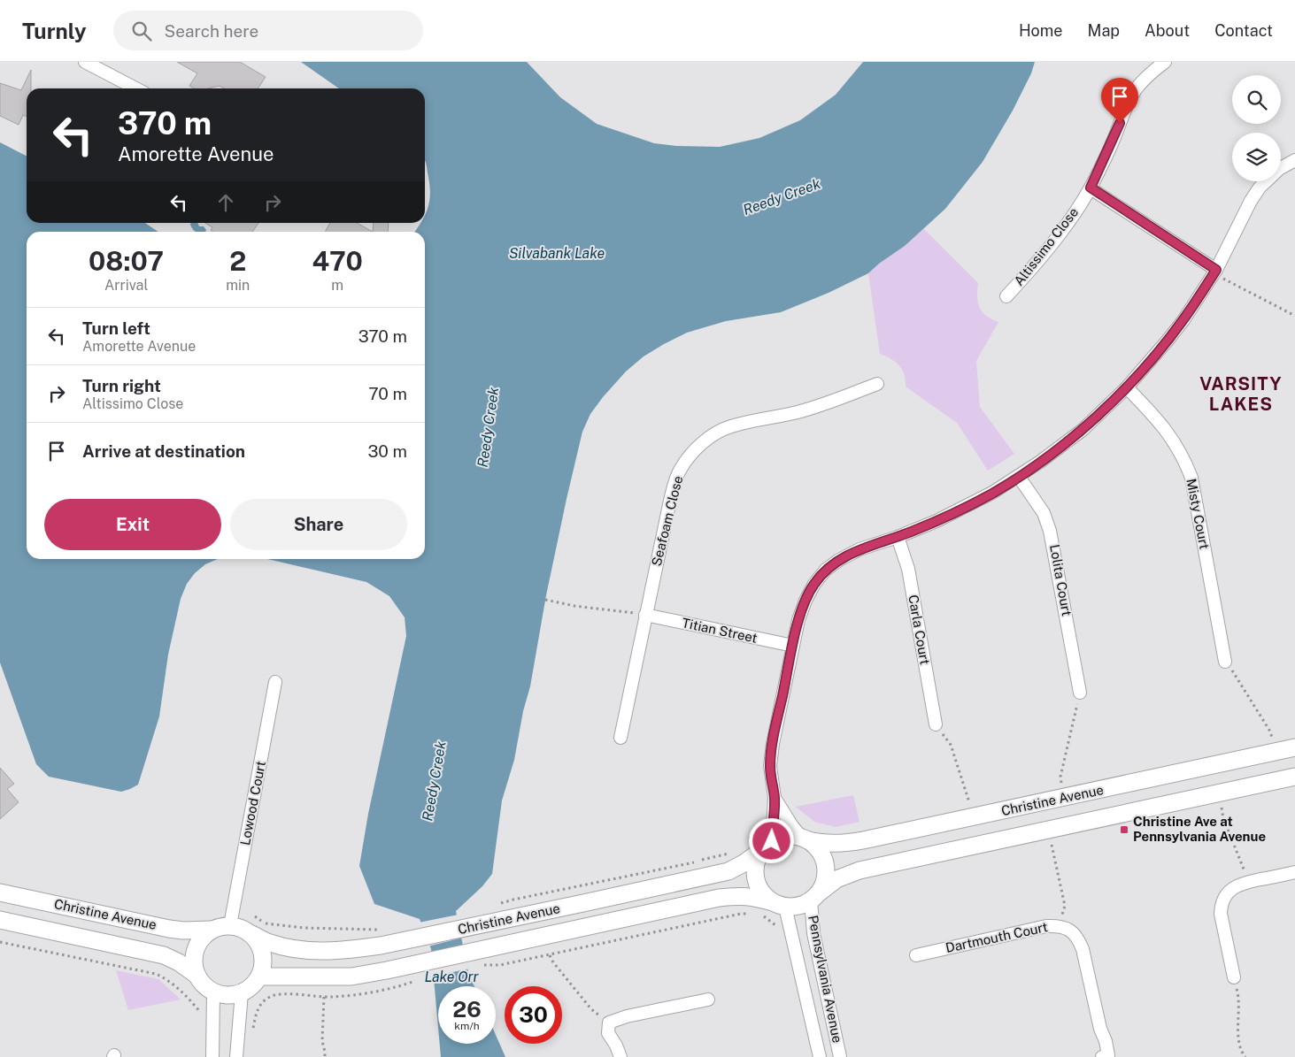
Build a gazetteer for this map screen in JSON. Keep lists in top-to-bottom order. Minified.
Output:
{"streets":{"main road":["Christine Avenue"],"street":["Altissimo Close","Misty Court","Seafoam Close","Lolita Court","Carla Court","Titian Street","Lowood Court","Dartmouth Court","Pennsylvania Avenue"]},"crossings":[["Seafoam Close","Titian Street"],["Christine Avenue","Lowood Court"],["Christine Avenue","Pennsylvania Avenue"]],"districts":["VARSITY LAKES"],"water":["Reedy Creek","Silvabank Lake","Lake Orr"],"places":{"transit":["Christine Ave at Pennsylvania Avenue"]},"page":{"header":"Turnly","search":"Search here","nav":["Home","Map","About","Contact"],"turn":["370 m","Amorette Avenue"],"eta":["08:07","Arrival","2","min","470","m"],"list":[{"name":"Turn left","note":"Amorette Avenue","value":"370 m"},{"name":"Turn right","note":"Altissimo Close","value":"70 m"},{"name":"Arrive at destination","value":"30 m"}],"buttons":["Exit","Share"],"speed":"26 km/h","limit":"30"}}
